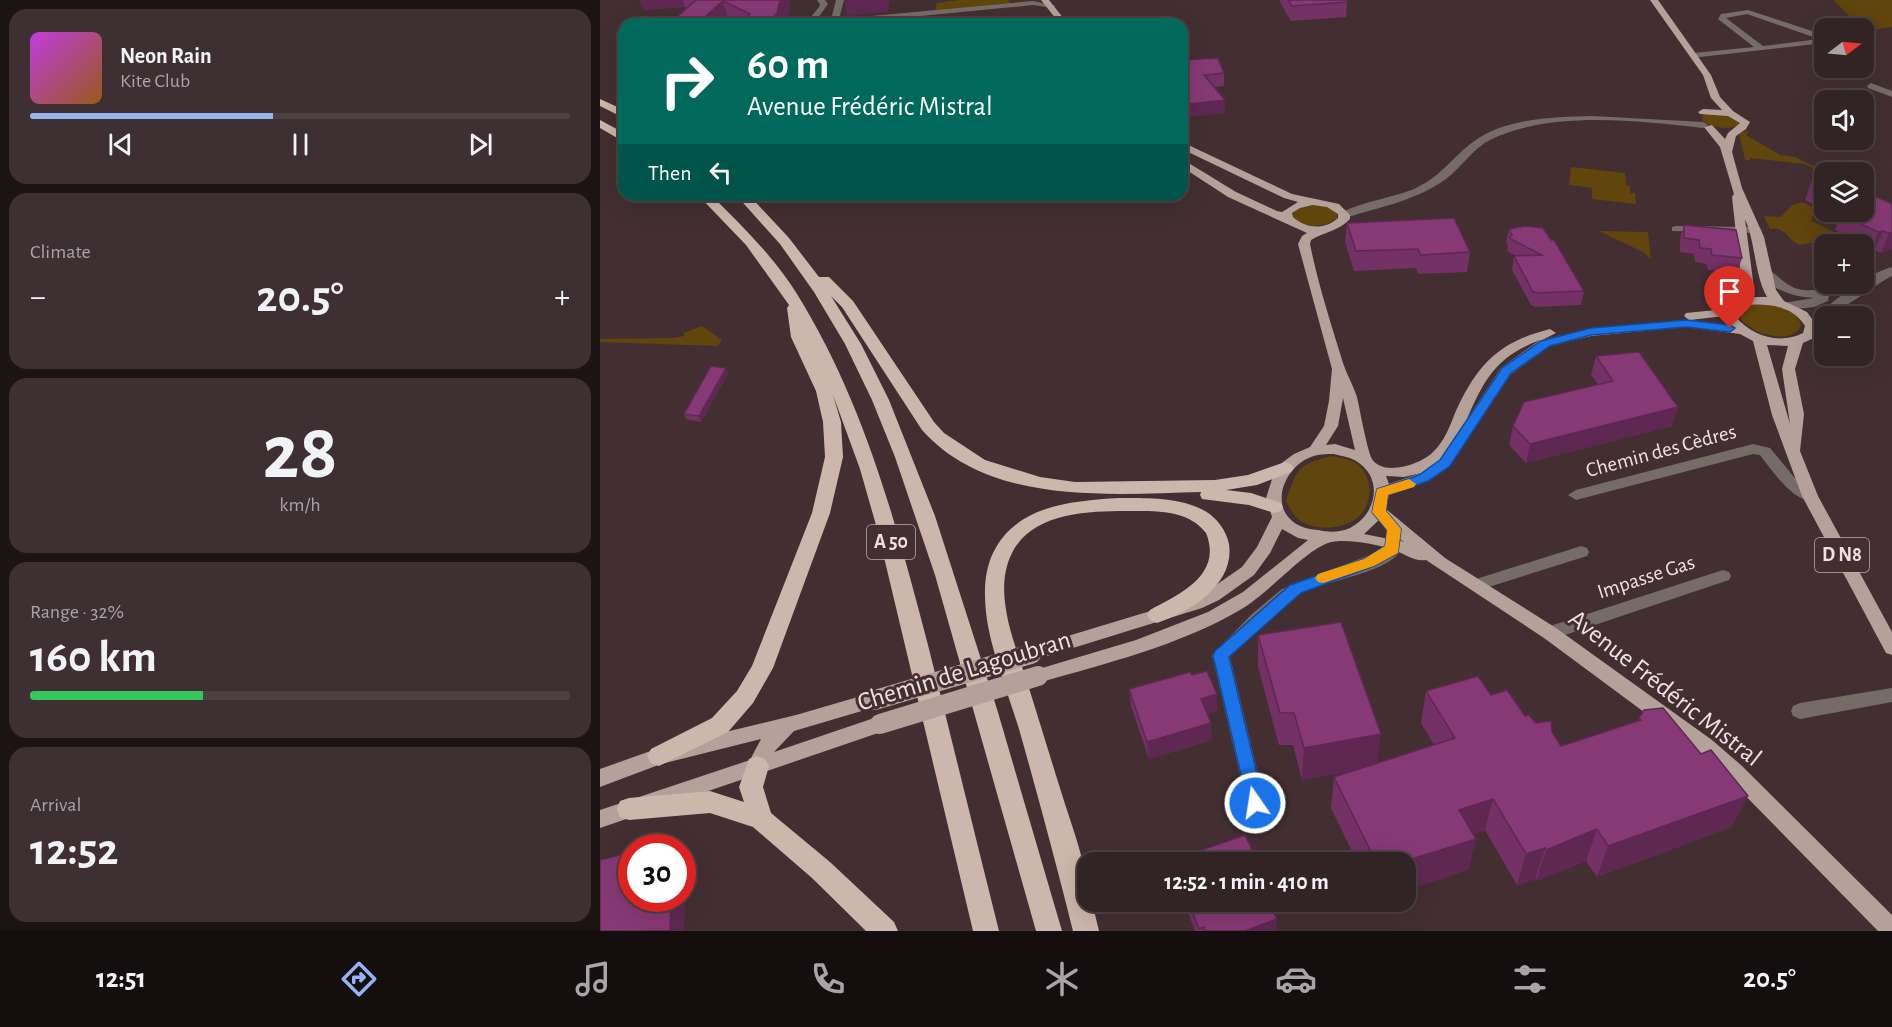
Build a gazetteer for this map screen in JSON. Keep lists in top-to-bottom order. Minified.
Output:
{"streets":{"highway":["A 50"],"main road":["D N8","Chemin de Lagoubran","Avenue Frédéric Mistral"],"street":["Chemin des Cèdres","Impasse Gas"]},"crossings":[["Chemin des Cèdres","D N8"],["Impasse Gas","Avenue Frédéric Mistral"],["Chemin de Lagoubran","Avenue Frédéric Mistral"]],"north":"right","page":{"map_buttons":["+","−"],"turn":["60 m","Avenue Frédéric Mistral"],"song":["Neon Rain","Kite Club"],"then":"Then","tile":["Climate",["28","km/h"],["Range · 32%","160 km"],["Arrival","12:52"]],"heat":["−","20.5°","+"],"limit":"30","trip":"12:52 · 1 min · 410 m","tabs":["12:51","20.5°"]}}
